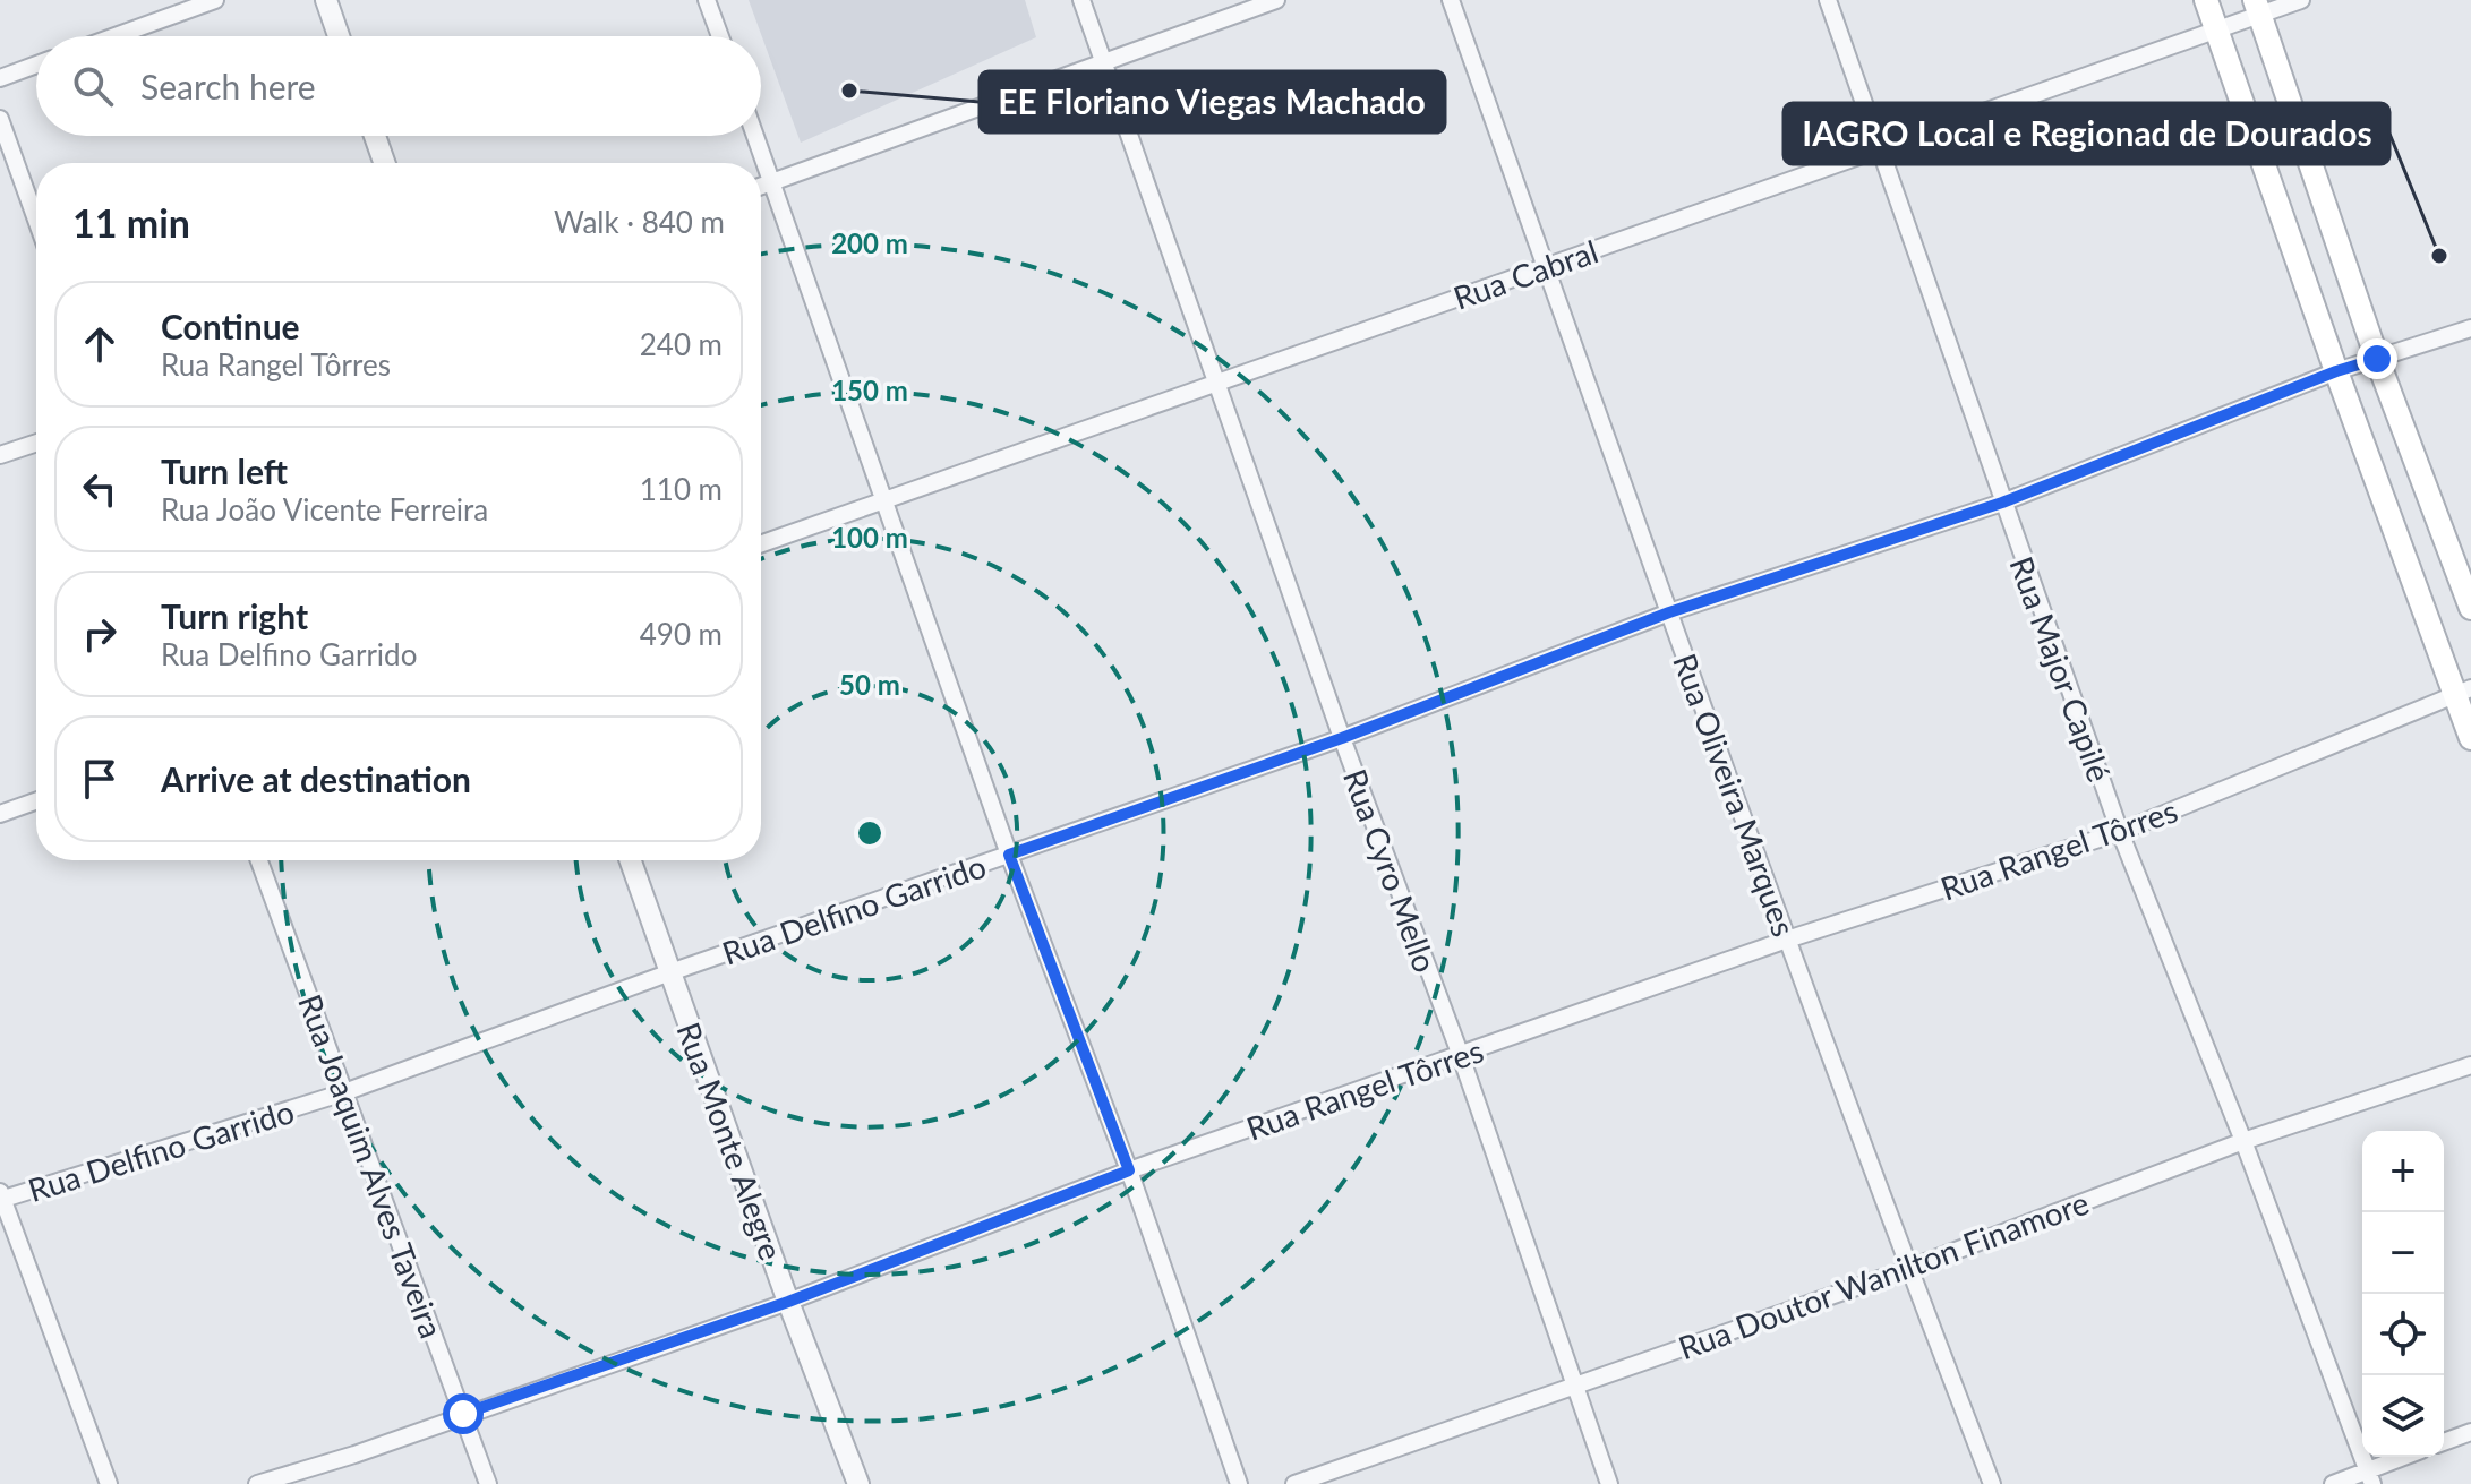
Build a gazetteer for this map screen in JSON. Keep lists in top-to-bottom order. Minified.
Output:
{"streets":{"street":["Rua Cabral","Rua Major Capilé","Rua Oliveira Marques","Rua Rangel Tôrres","Rua Cyro Mello","Rua Delfino Garrido","Rua Monte Alegre","Rua Joaquim Alves Taveira","Rua Doutor Wanilton Finamore"]},"crossings":[["Rua Cabral","Rua Major Capilé"],["Rua Cabral","Rua Oliveira Marques"],["Rua Cabral","Rua Cyro Mello"],["Rua Major Capilé","Rua Rangel Tôrres"],["Rua Major Capilé","Rua Delfino Garrido"],["Rua Major Capilé","Rua Doutor Wanilton Finamore"],["Rua Oliveira Marques","Rua Rangel Tôrres"],["Rua Oliveira Marques","Rua Delfino Garrido"],["Rua Oliveira Marques","Rua Doutor Wanilton Finamore"],["Rua Rangel Tôrres","Rua Cyro Mello"],["Rua Rangel Tôrres","Rua Monte Alegre"],["Rua Rangel Tôrres","Rua Joaquim Alves Taveira"],["Rua Cyro Mello","Rua Delfino Garrido"],["Rua Cyro Mello","Rua Doutor Wanilton Finamore"],["Rua Delfino Garrido","Rua Monte Alegre"],["Rua Delfino Garrido","Rua Joaquim Alves Taveira"]],"places":["EE Floriano Viegas Machado","IAGRO Local e Regionad de Dourados"],"page":{"search":"Search here","heading":["11 min","Walk · 840 m"],"list":[["Continue","Rua Rangel Tôrres","240 m"],["Turn left","Rua João Vicente Ferreira","110 m"],["Turn right","Rua Delfino Garrido","490 m"],"Arrive at destination"],"map_buttons":["+","−"]},"rings":["200 m","150 m","100 m","50 m"]}
